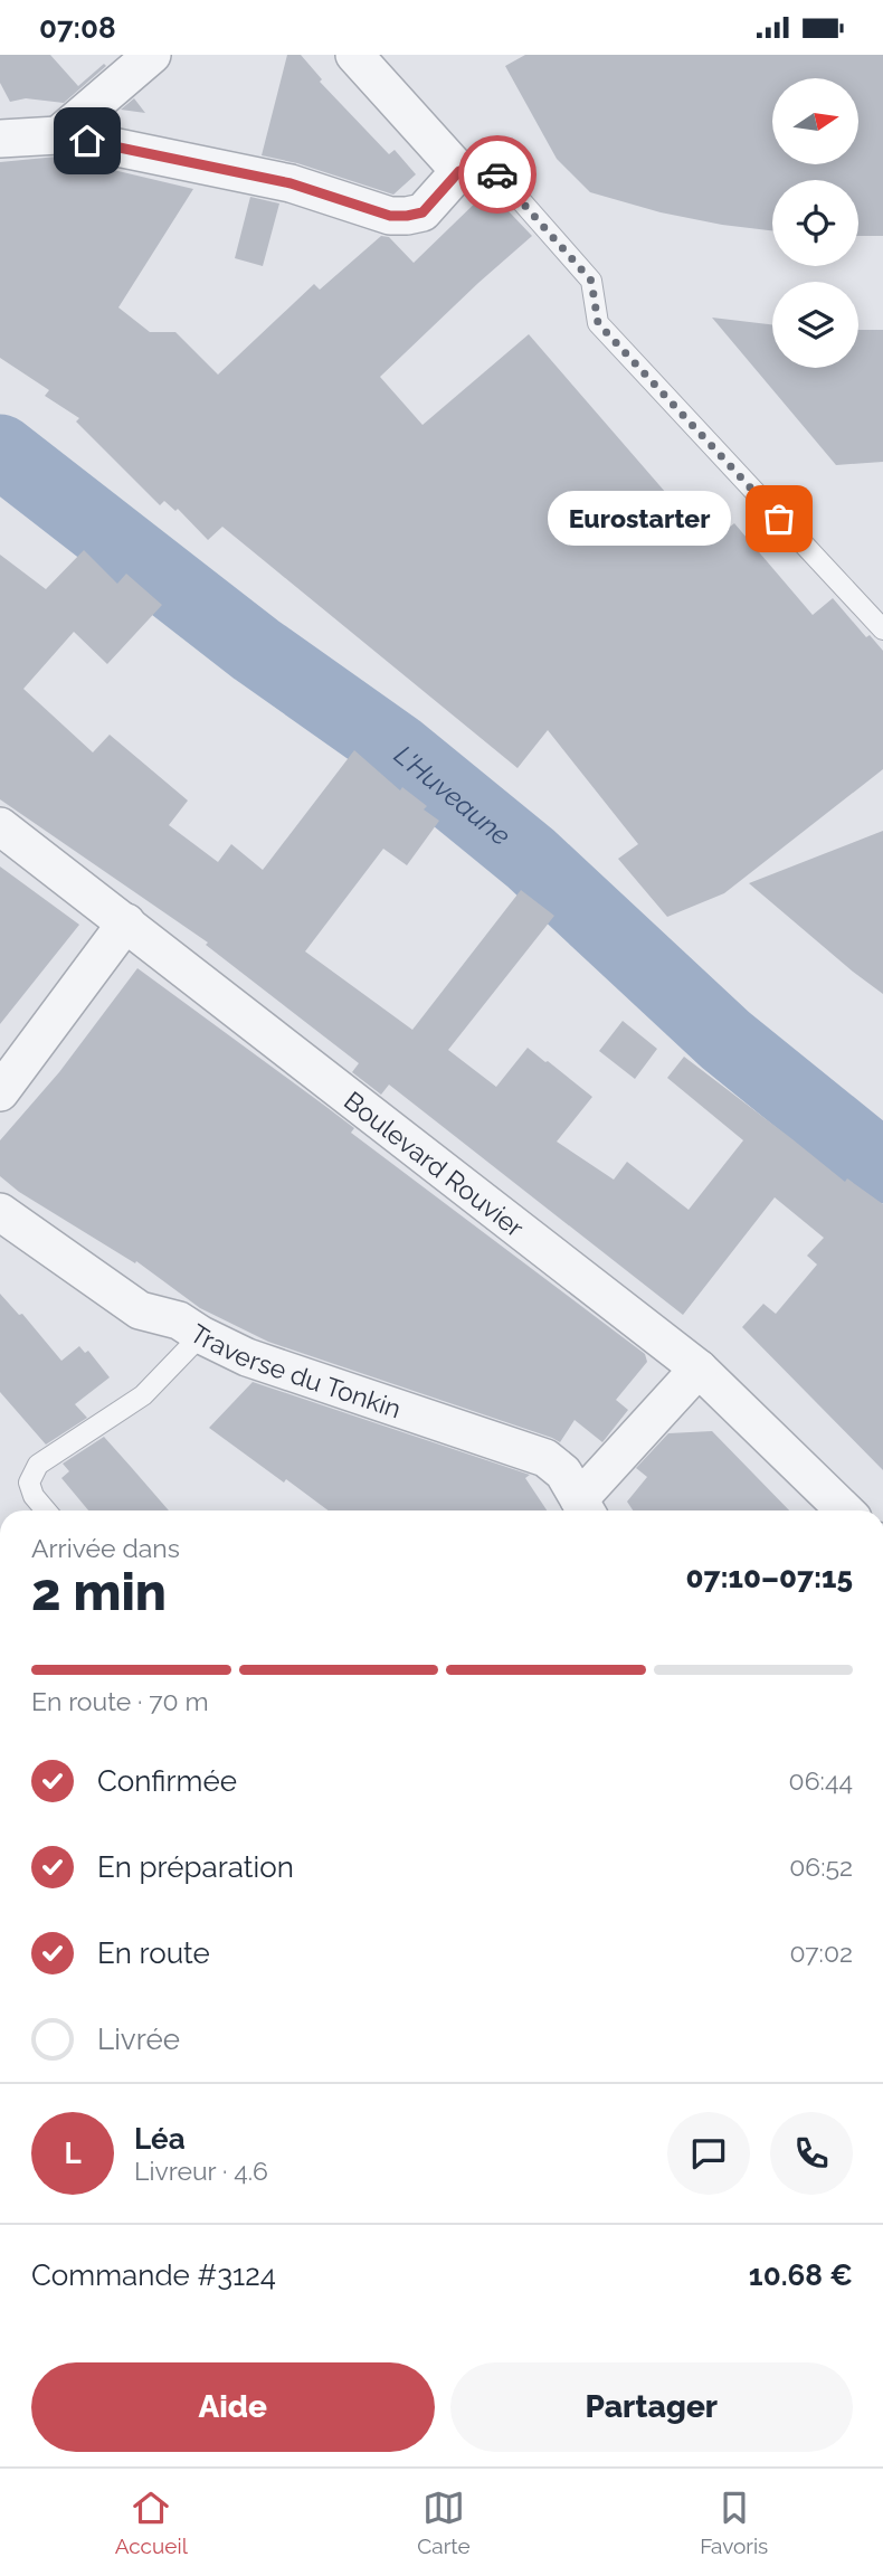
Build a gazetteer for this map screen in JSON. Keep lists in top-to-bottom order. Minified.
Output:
{"streets":{"street":["Boulevard Rouvier","Traverse du Tonkin"]},"water":["L'Huveaune"],"places":["Eurostarter"],"north":"right","page":{"status":"07:08","bubble":"Eurostarter","heading":["2 min","Arrivée dans","07:10–07:15"],"panel":["Léa","Livreur · 4.6","Commande #3124","10.68 €"],"bar":"En route · 70 m","list":[["Confirmée","06:44"],["En préparation","06:52"],["En route","07:02"],"Livrée"],"round":"L","buttons":["Aide","Partager"],"tabs":["Accueil","Carte","Favoris"]}}
